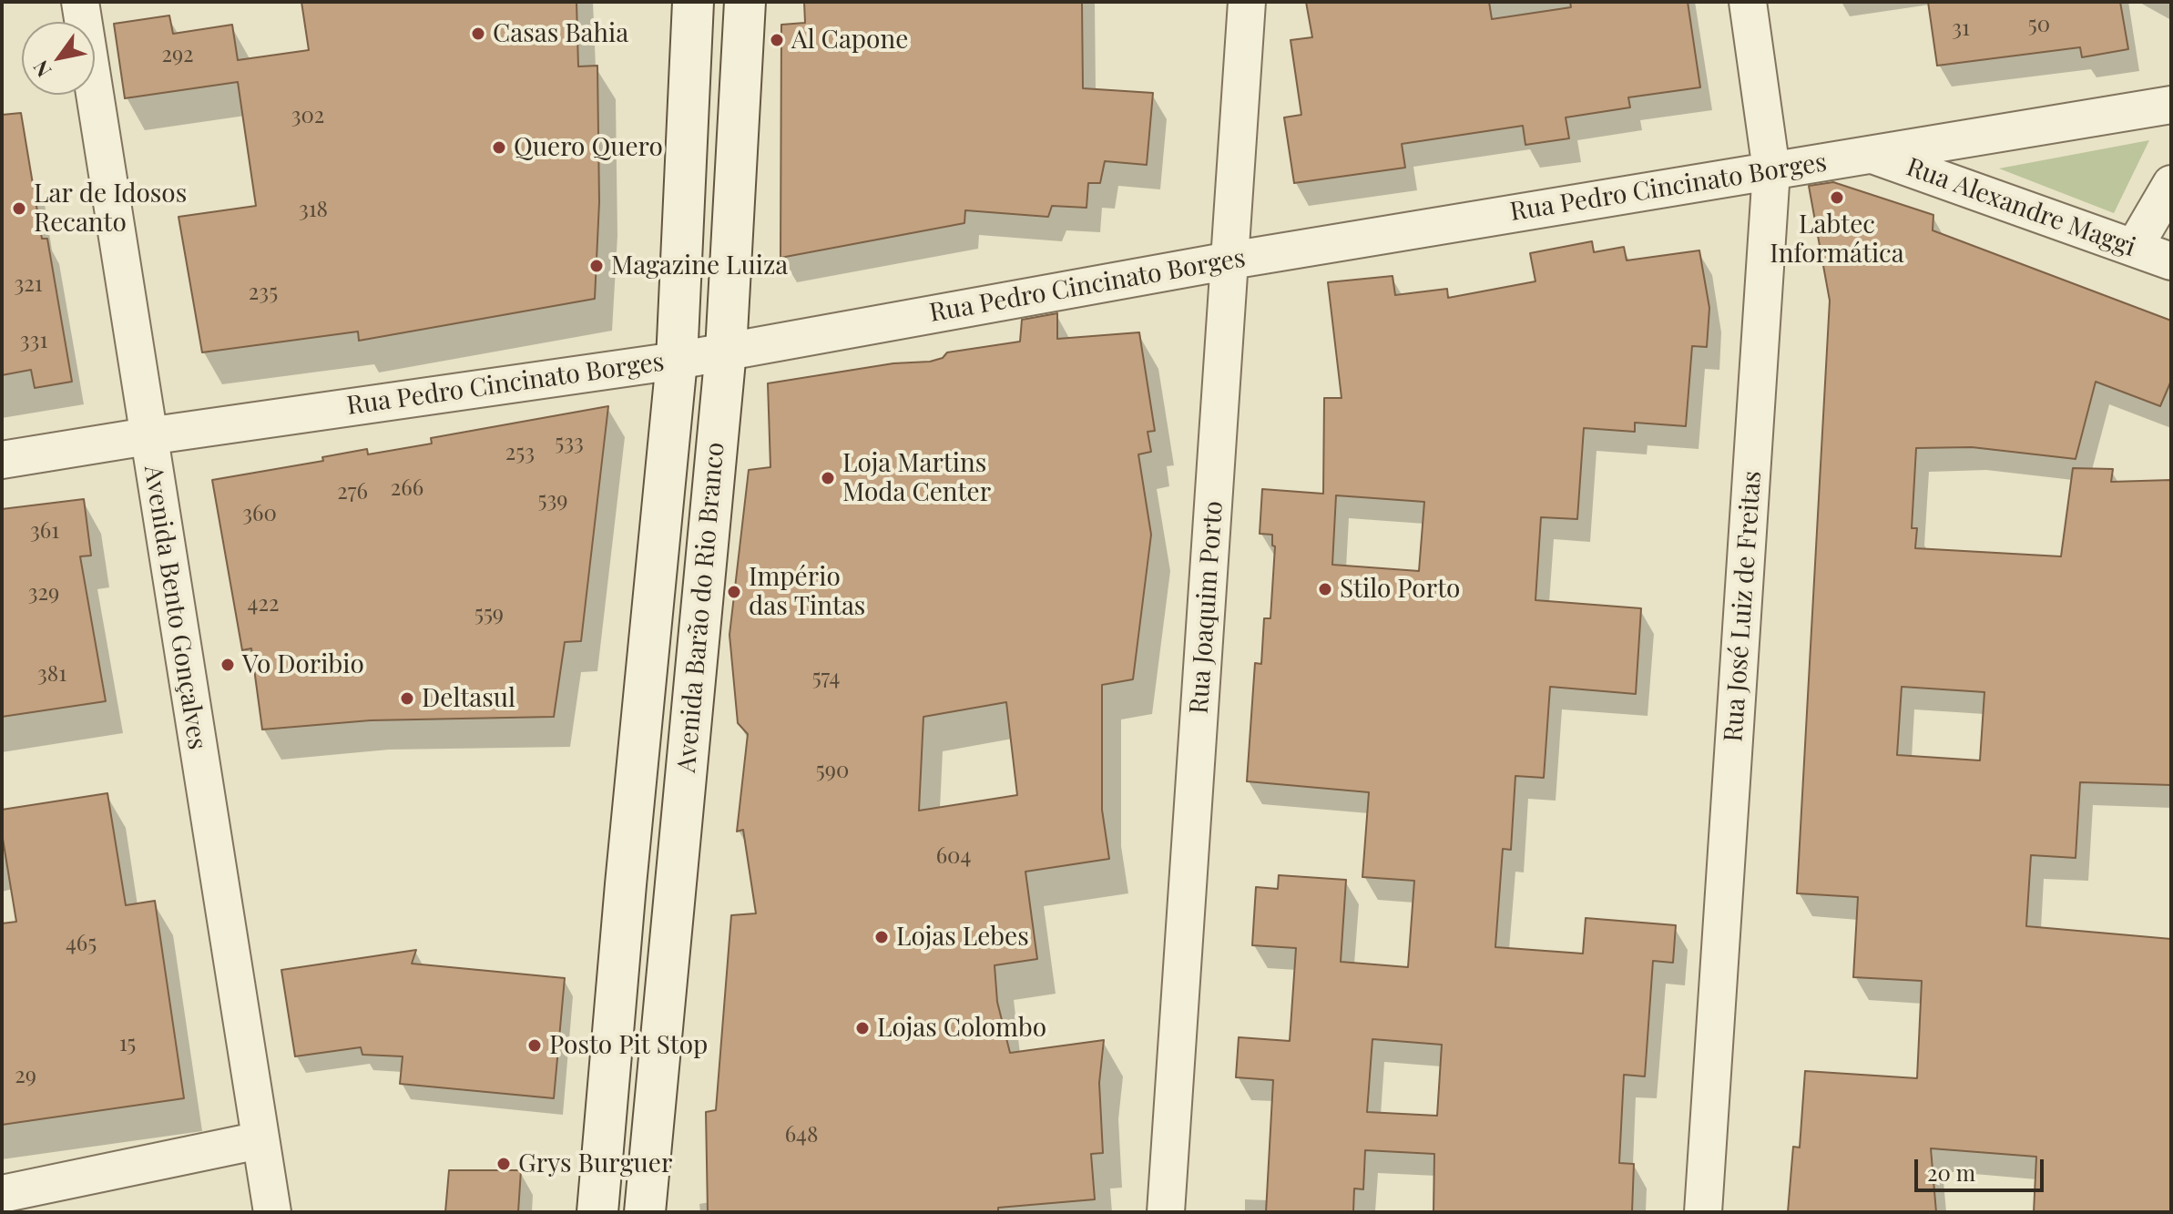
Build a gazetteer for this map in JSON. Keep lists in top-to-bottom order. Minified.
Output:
{"streets":{"main road":["Avenida Barão do Rio Branco"],"street":["Rua Pedro Cincinato Borges","Rua Alexandre Maggi","Rua José Luiz de Freitas","Avenida Bento Gonçalves","Rua Joaquim Porto"]},"crossings":[["Rua Pedro Cincinato Borges","Rua Alexandre Maggi"],["Rua Pedro Cincinato Borges","Rua José Luiz de Freitas"],["Rua Pedro Cincinato Borges","Avenida Bento Gonçalves"],["Rua Pedro Cincinato Borges","Avenida Barão do Rio Branco"],["Rua Pedro Cincinato Borges","Rua Joaquim Porto"]],"places":["Casas Bahia","Al Capone","Quero Quero","Labtec Informática","Lar de Idosos Recanto","Magazine Luiza","Loja Martins Moda Center","Stilo Porto","Império das Tintas","Vo Doribio","Deltasul","Lojas Lebes","Lojas Colombo","Posto Pit Stop","Grys Burguer"],"house_numbers":["50","31","292","302","318","321","235","331","533","253","266","276","539","360","361","329","422","559","381","574","590","604","465","15","29","648"],"scale_bar":"20 m","north":"bottom left"}
